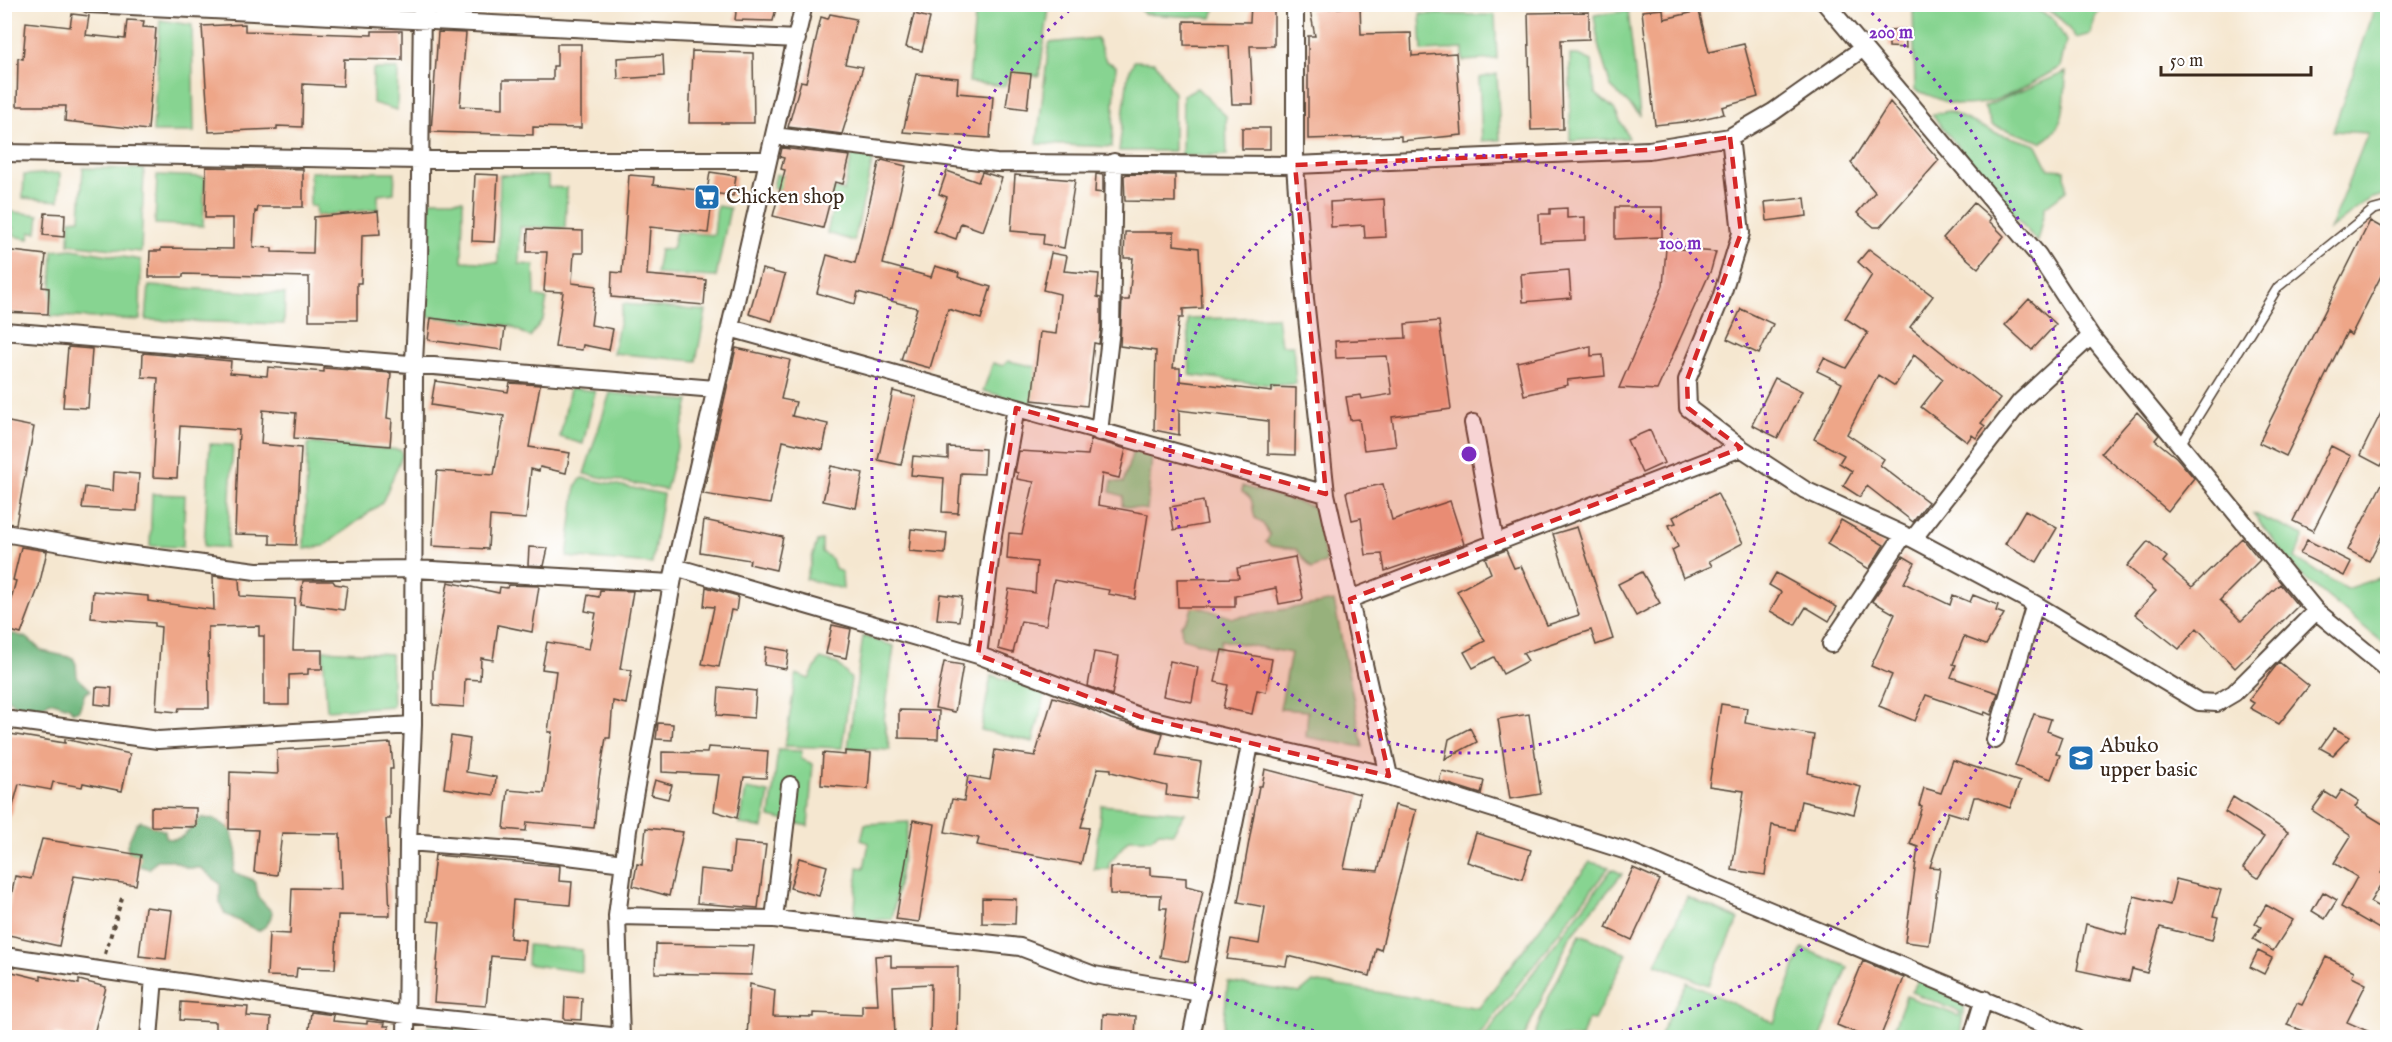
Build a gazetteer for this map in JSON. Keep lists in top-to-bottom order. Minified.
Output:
{"places":{"supermarket":["Chicken shop"],"school or university":["Abuko upper basic"]},"scale_bar":"50 m","rings":["200 m","100 m"]}
